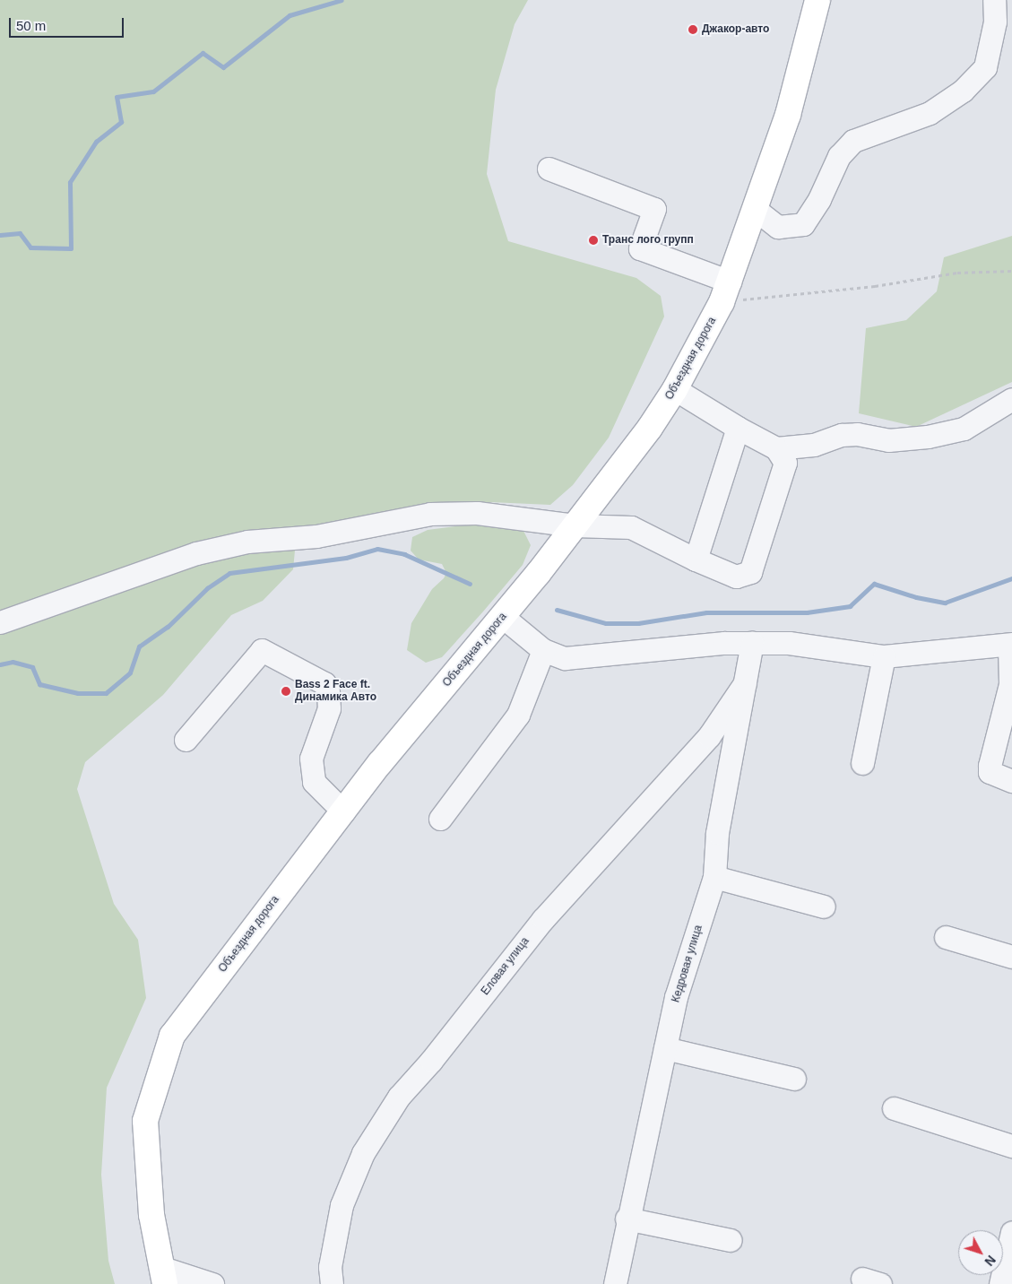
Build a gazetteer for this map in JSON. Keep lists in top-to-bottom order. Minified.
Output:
{"streets":{"main road":["Объездная дорога"],"street":["Кедровая улица","Еловая улица"]},"crossings":[["Кедровая улица","Еловая улица"]],"places":["Джакор-авто","Транс лого групп","Bass 2 Face ft. Динамика Авто"],"scale_bar":"50 m","north":"bottom right"}
